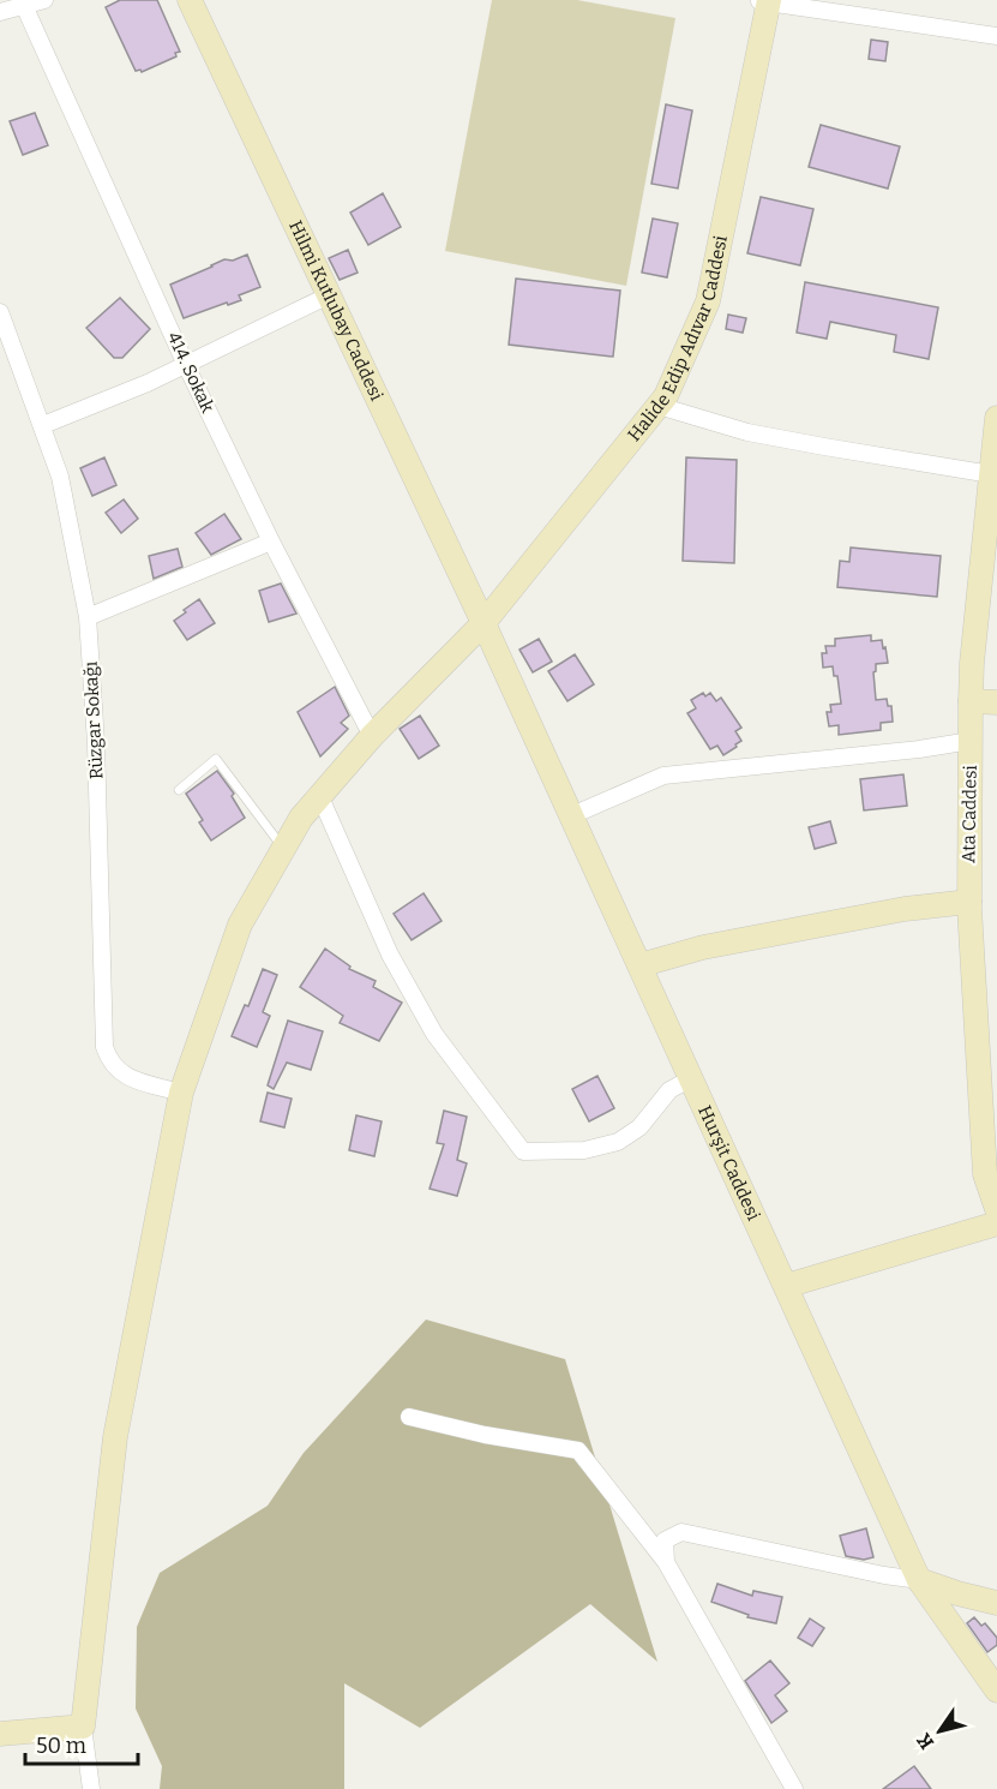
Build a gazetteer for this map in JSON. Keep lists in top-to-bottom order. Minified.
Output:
{"streets":{"street":["Hilmi Kutlubay Caddesi","Halide Edip Adıvar Caddesi","414. Sokak","Rüzgar Sokağı","Ata Caddesi","Hurşit Caddesi"]},"crossings":[["Hilmi Kutlubay Caddesi","Halide Edip Adıvar Caddesi"],["Hilmi Kutlubay Caddesi","Hurşit Caddesi"],["Halide Edip Adıvar Caddesi","414. Sokak"],["Halide Edip Adıvar Caddesi","Rüzgar Sokağı"],["Halide Edip Adıvar Caddesi","Hurşit Caddesi"]],"scale_bar":"50 m","north":"bottom left"}
